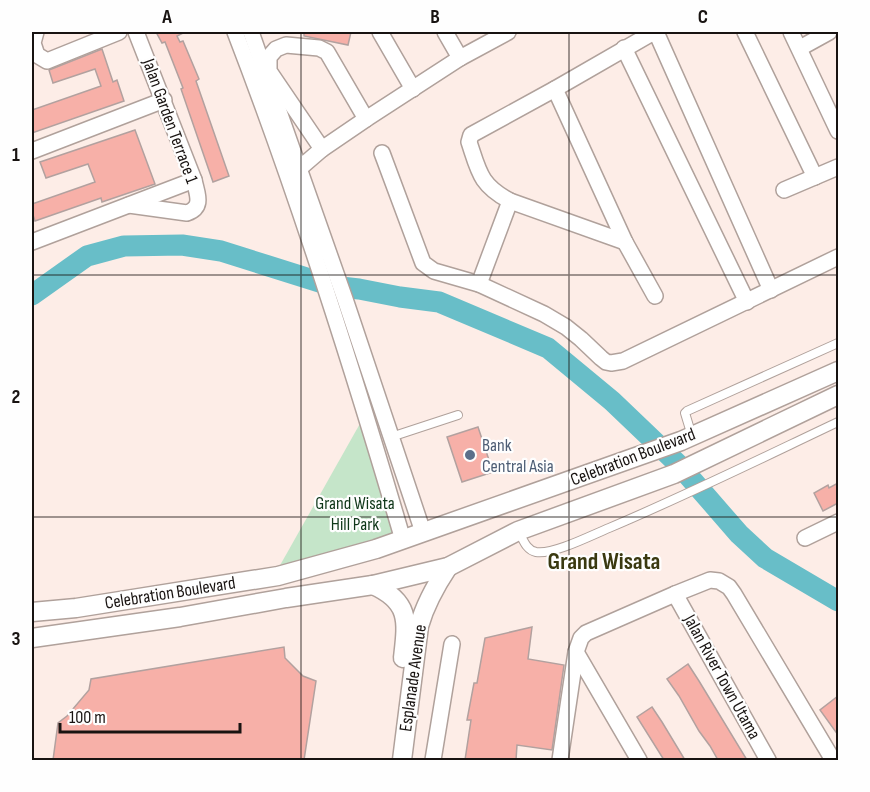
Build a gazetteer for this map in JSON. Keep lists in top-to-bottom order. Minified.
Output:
{"streets":{"street":["Jalan Garden Terrace 1","Celebration Boulevard","Jalan River Town Utama","Esplanade Avenue"]},"crossings":[["Celebration Boulevard","Esplanade Avenue"]],"districts":["Grand Wisata"],"parks":["Grand Wisata Hill Park"],"places":["Bank Central Asia"],"scale_bar":"100 m","grid":{"columns":["A","B","C"],"rows":["1","2","3"]}}
